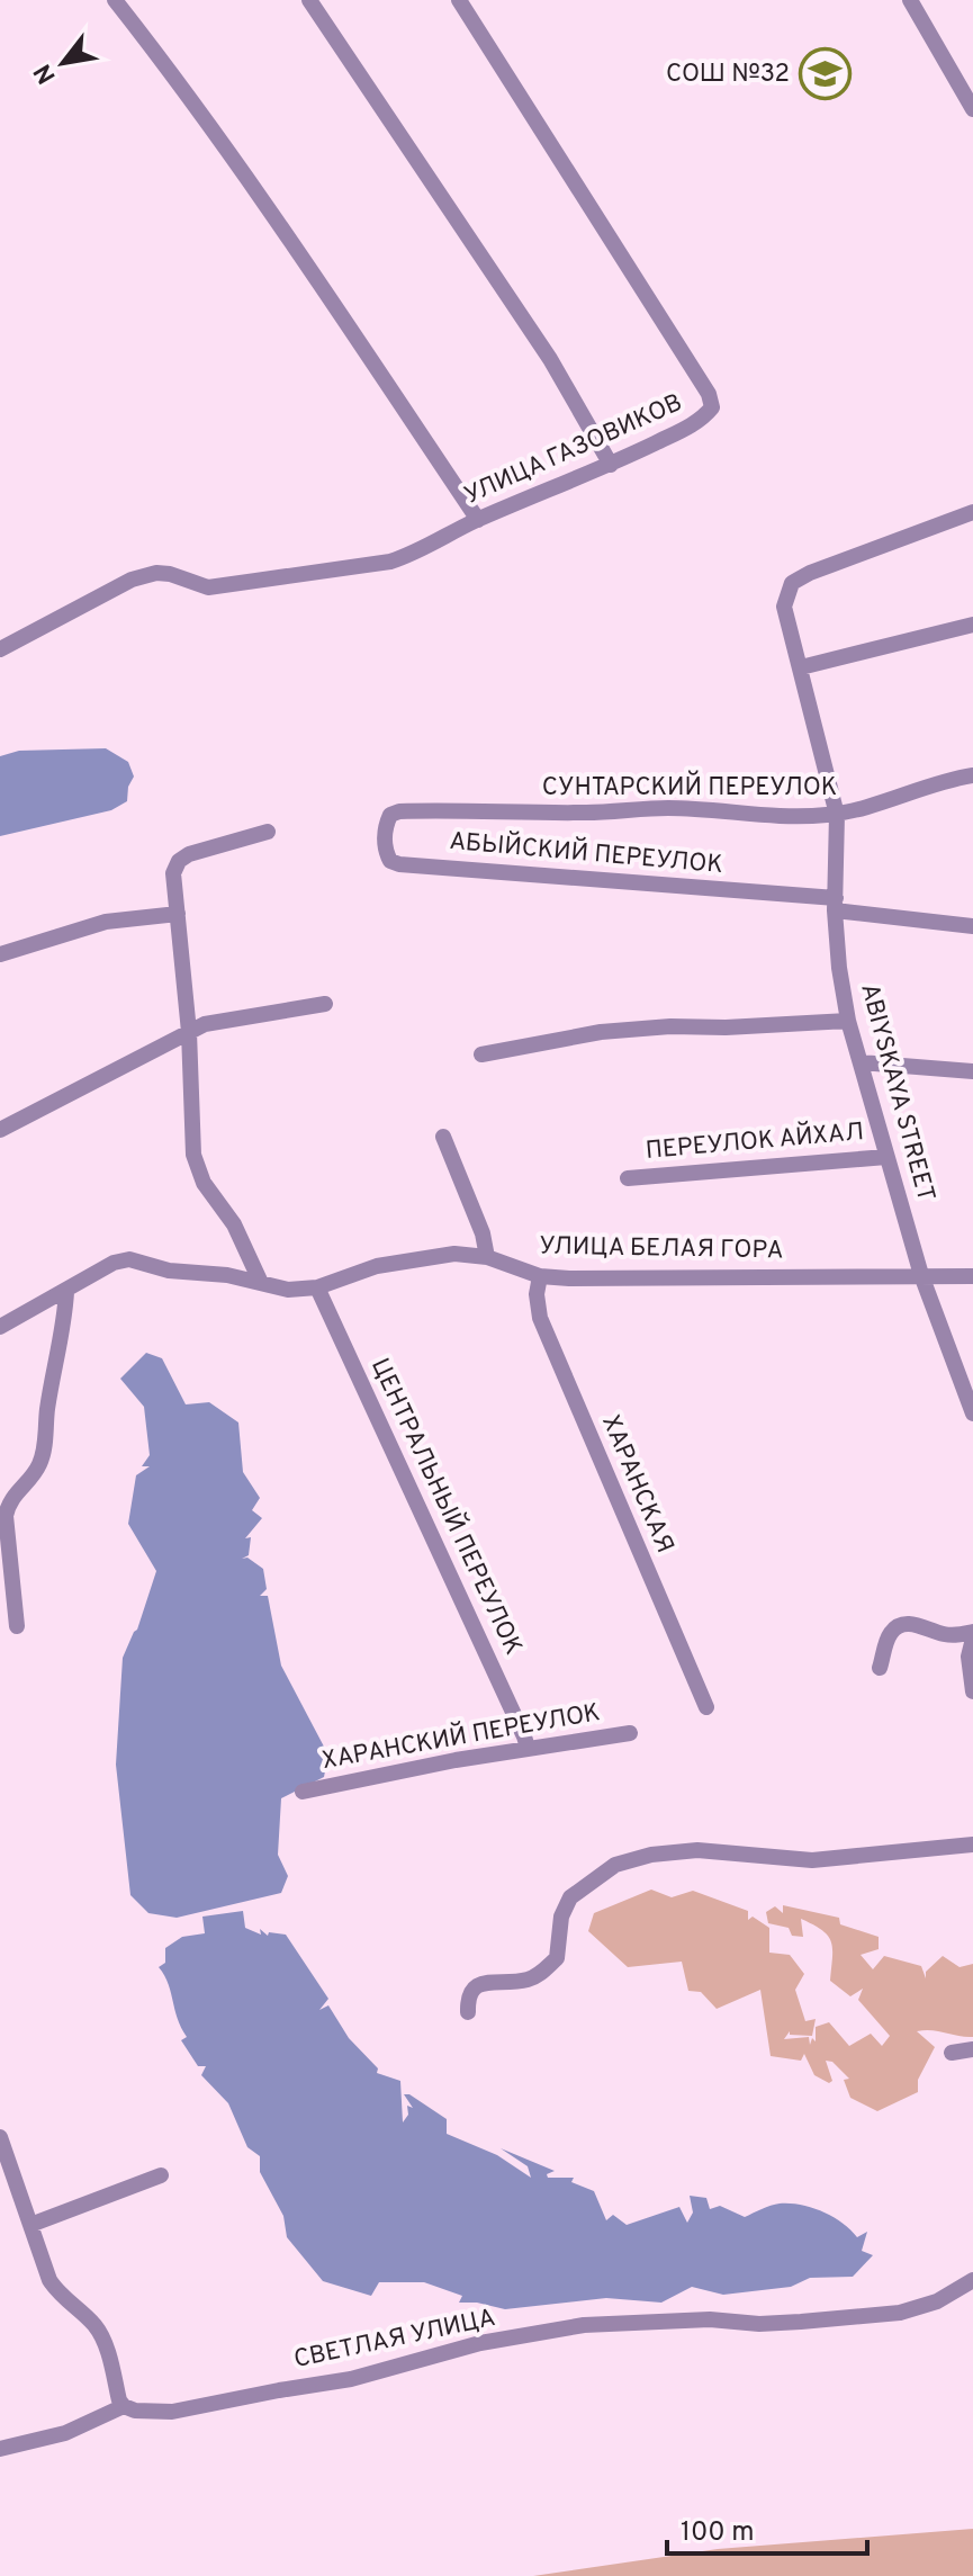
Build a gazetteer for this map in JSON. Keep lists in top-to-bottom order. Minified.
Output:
{"streets":{"street":["УЛИЦА ГАЗОВИКОВ","СУНТАРСКИЙ ПЕРЕУЛОК","АБЫЙСКИЙ ПЕРЕУЛОК","ABIYSKAYA STREET","ПЕРЕУЛОК АЙХАЛ","УЛИЦА БЕЛАЯ ГОРА","ХАРАНСКАЯ","ЦЕНТРАЛЬНЫЙ ПЕРЕУЛОК","ХАРАНСКИЙ ПЕРЕУЛОК","СВЕТЛАЯ УЛИЦА"]},"crossings":[["СУНТАРСКИЙ ПЕРЕУЛОК","АБЫЙСКИЙ ПЕРЕУЛОК"],["СУНТАРСКИЙ ПЕРЕУЛОК","ABIYSKAYA STREET"],["АБЫЙСКИЙ ПЕРЕУЛОК","ABIYSKAYA STREET"],["ABIYSKAYA STREET","ПЕРЕУЛОК АЙХАЛ"],["ABIYSKAYA STREET","УЛИЦА БЕЛАЯ ГОРА"],["УЛИЦА БЕЛАЯ ГОРА","ХАРАНСКАЯ"],["УЛИЦА БЕЛАЯ ГОРА","ЦЕНТРАЛЬНЫЙ ПЕРЕУЛОК"],["ЦЕНТРАЛЬНЫЙ ПЕРЕУЛОК","ХАРАНСКИЙ ПЕРЕУЛОК"]],"places":{"school or university":["СОШ №32"]},"scale_bar":"100 m","north":"bottom left"}
